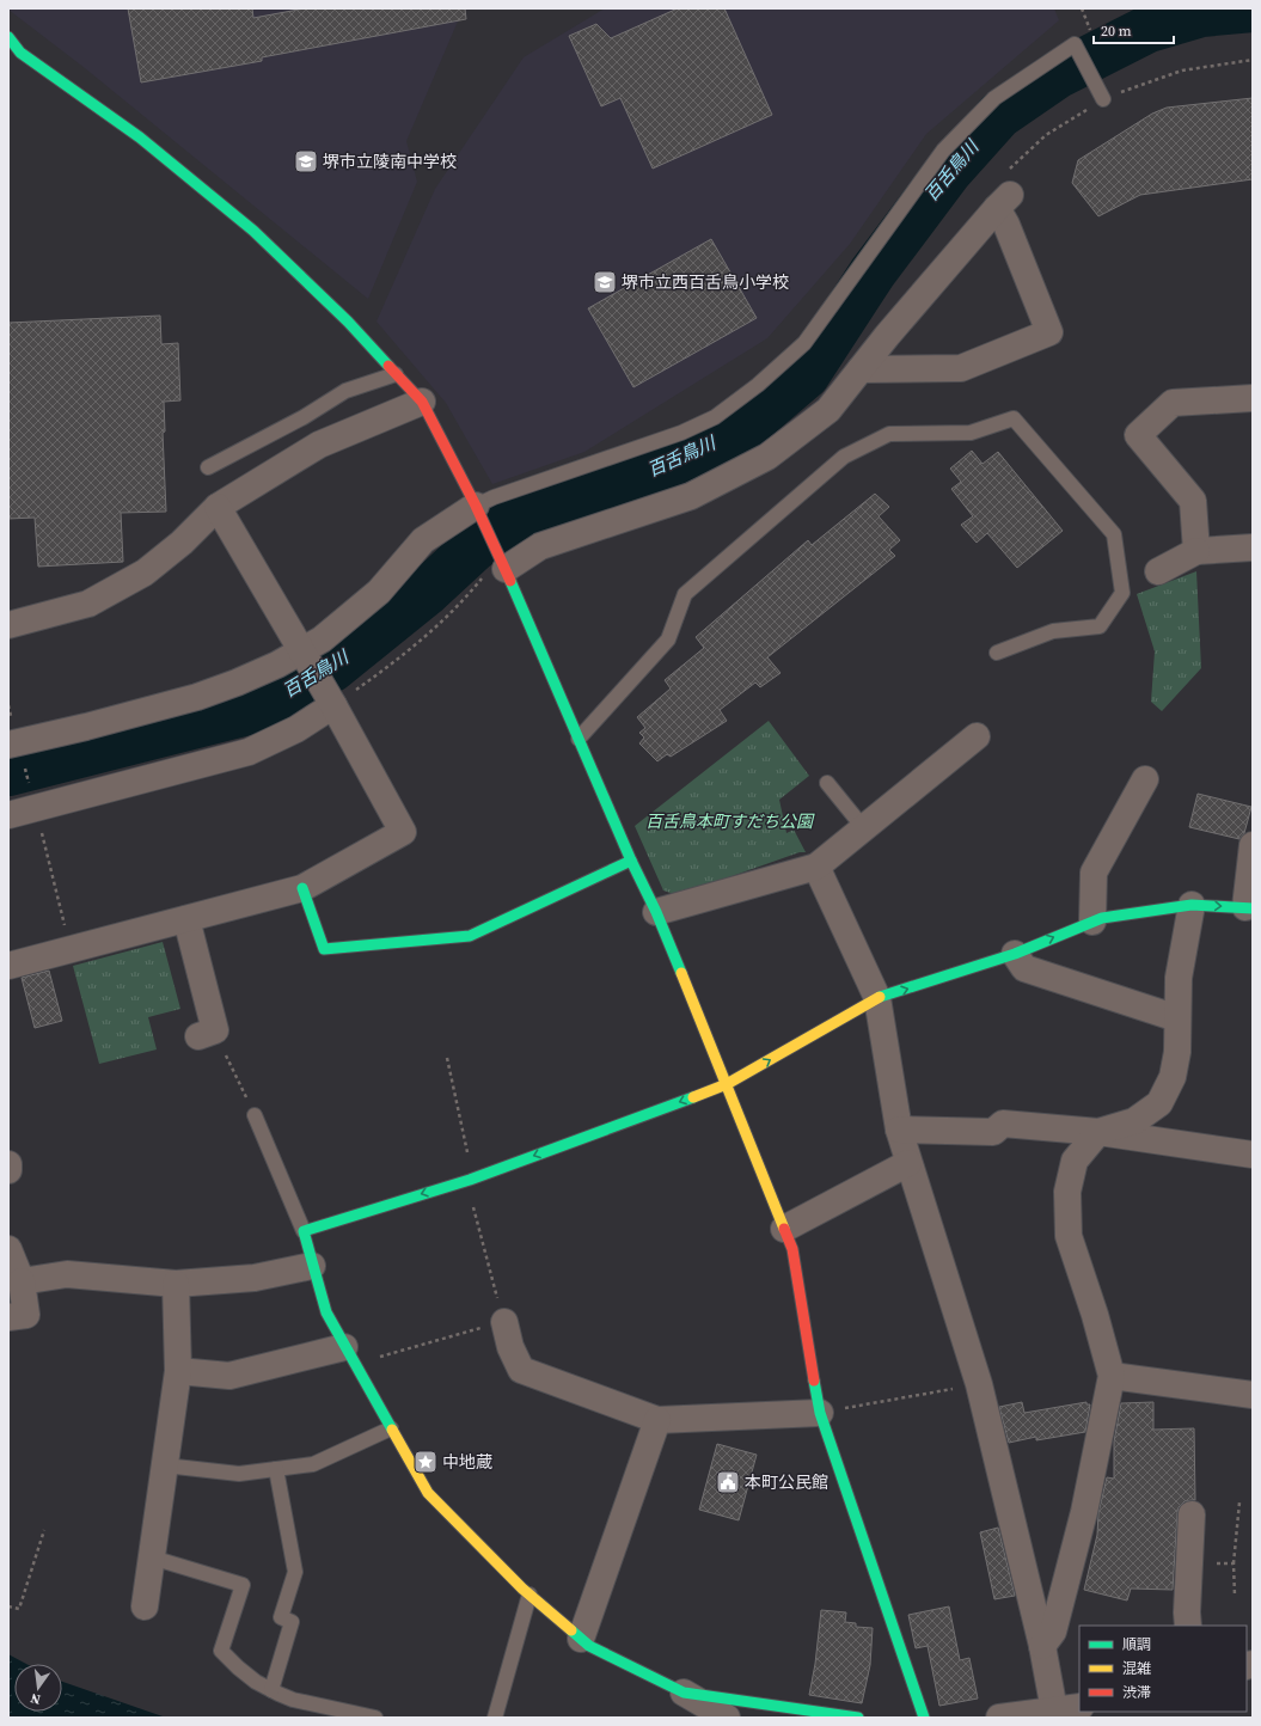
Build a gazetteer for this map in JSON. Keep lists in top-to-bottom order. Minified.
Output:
{"water":["百舌鳥川"],"parks":["百舌鳥本町すだち公園"],"places":{"school or university":["堺市立陵南中学校","堺市立西百舌鳥小学校"],"place":["中地蔵"],"public building":["本町公民館"]},"legend":["順調","混雑","渋滞"],"scale_bar":"20 m","north":"bottom"}
